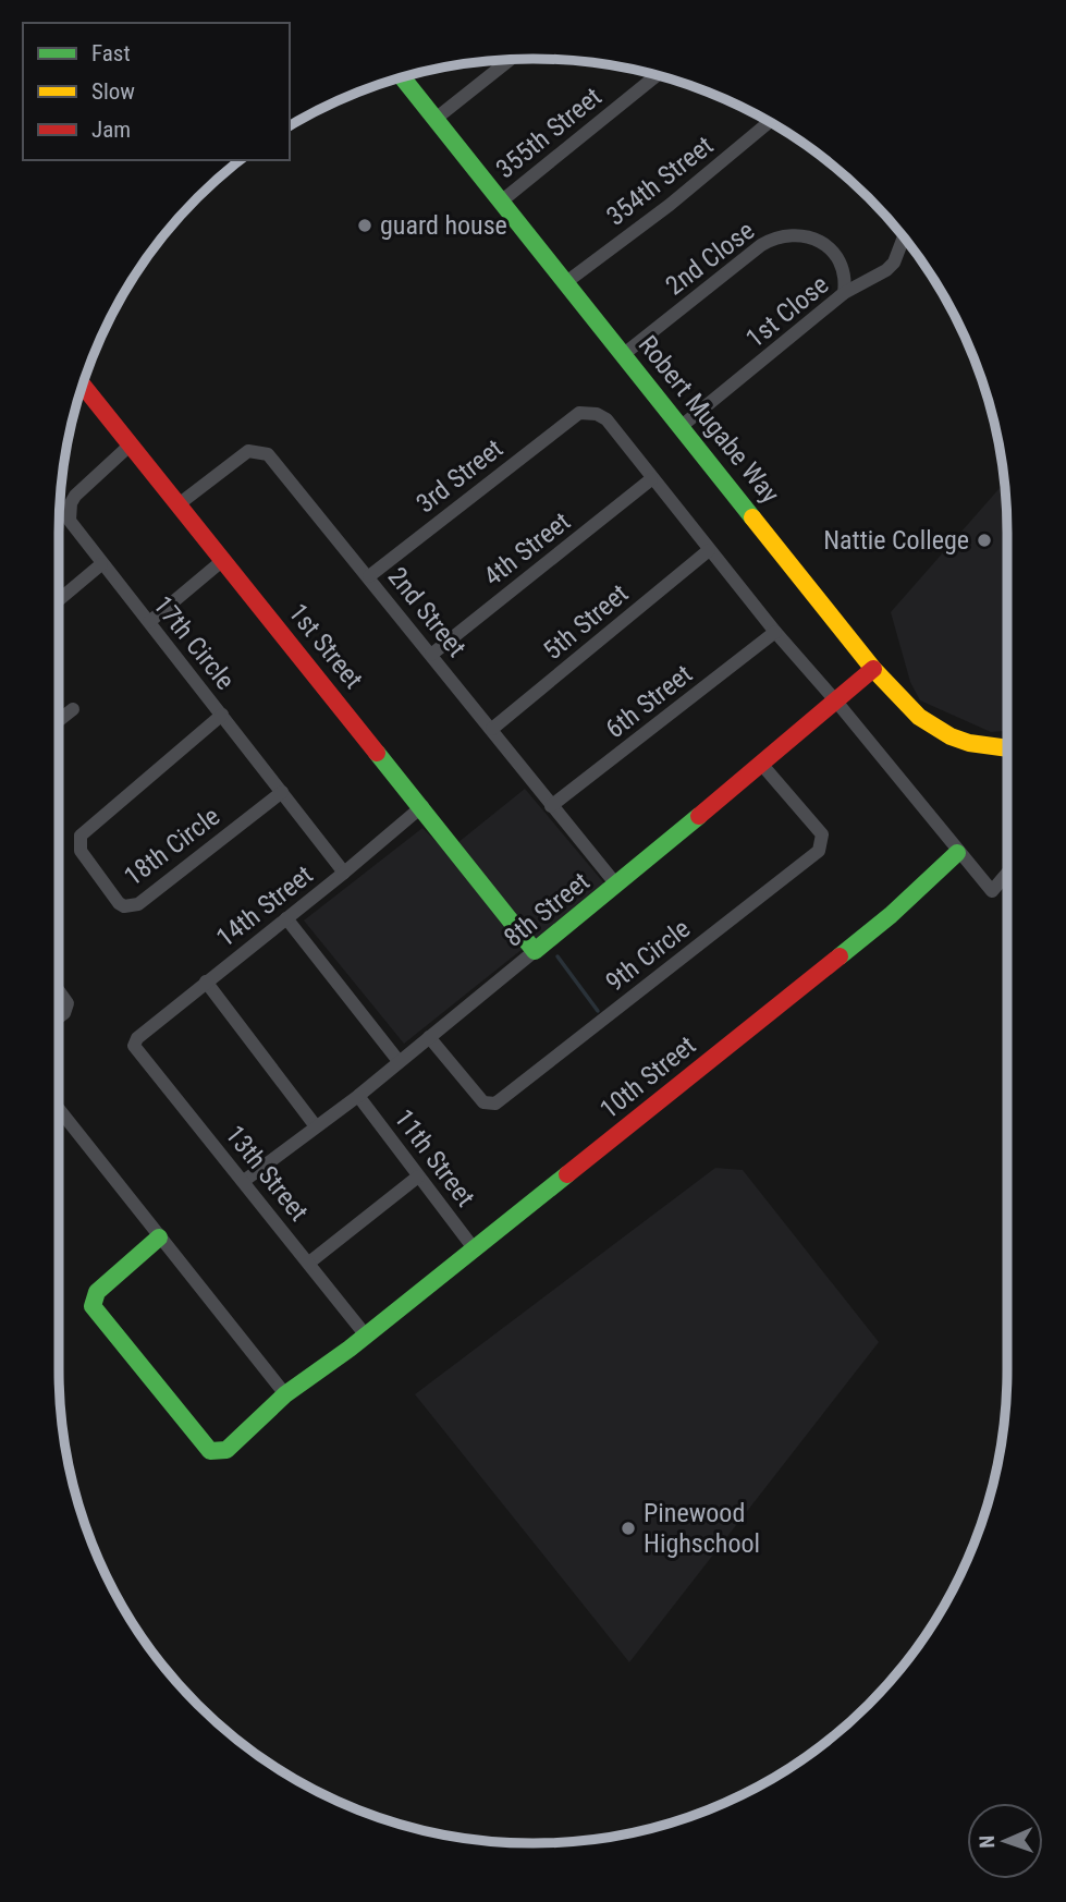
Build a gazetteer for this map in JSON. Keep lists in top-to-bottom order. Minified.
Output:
{"streets":{"street":["355th Street","354th Street","2nd Close","1st Close","Robert Mugabe Way","3rd Street","4th Street","2nd Street","5th Street","17th Circle","1st Street","6th Street","18th Circle","14th Street","8th Street","9th Circle","10th Street","11th Street","13th Street"]},"crossings":[["355th Street","Robert Mugabe Way"],["354th Street","Robert Mugabe Way"],["2nd Close","1st Close"],["2nd Close","Robert Mugabe Way"],["1st Close","Robert Mugabe Way"],["Robert Mugabe Way","8th Street"],["3rd Street","4th Street"],["3rd Street","2nd Street"],["4th Street","2nd Street"],["2nd Street","5th Street"],["2nd Street","1st Street"],["2nd Street","6th Street"],["2nd Street","8th Street"],["17th Circle","1st Street"],["17th Circle","18th Circle"],["17th Circle","14th Street"],["1st Street","14th Street"],["1st Street","8th Street"],["14th Street","13th Street"],["8th Street","9th Circle"],["8th Street","11th Street"],["8th Street","13th Street"],["10th Street","11th Street"],["10th Street","13th Street"]],"places":["guard house","Nattie College","Pinewood Highschool"],"legend":["Fast","Slow","Jam"],"north":"left"}
